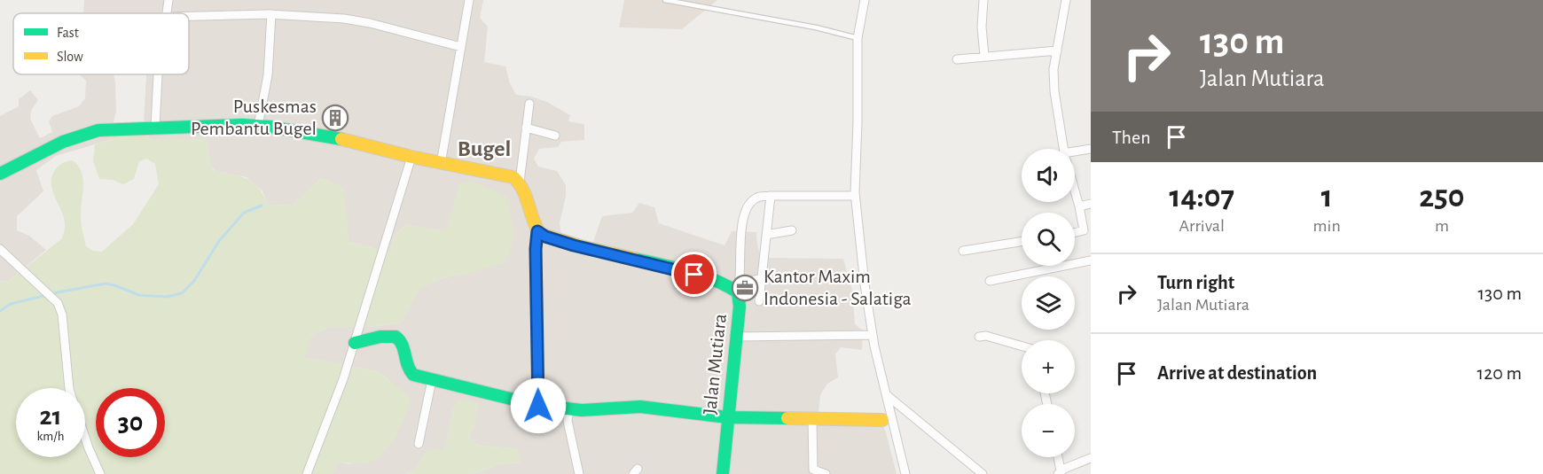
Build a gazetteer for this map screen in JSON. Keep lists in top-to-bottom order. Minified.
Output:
{"streets":{"street":["Jalan Mutiara"]},"districts":["Bugel"],"places":{"building":["Puskesmas Pembantu Bugel"],"office":["Kantor Maxim Indonesia - Salatiga"]},"legend":["Fast","Slow"],"page":{"turn":["130 m","Jalan Mutiara"],"then":"Then","map_buttons":["+","−"],"eta":["14:07","Arrival","1","min","250","m"],"list":[{"name":"Turn right","note":"Jalan Mutiara","value":"130 m"},{"name":"Arrive at destination","value":"120 m"}],"speed":"21 km/h","limit":"30"}}
